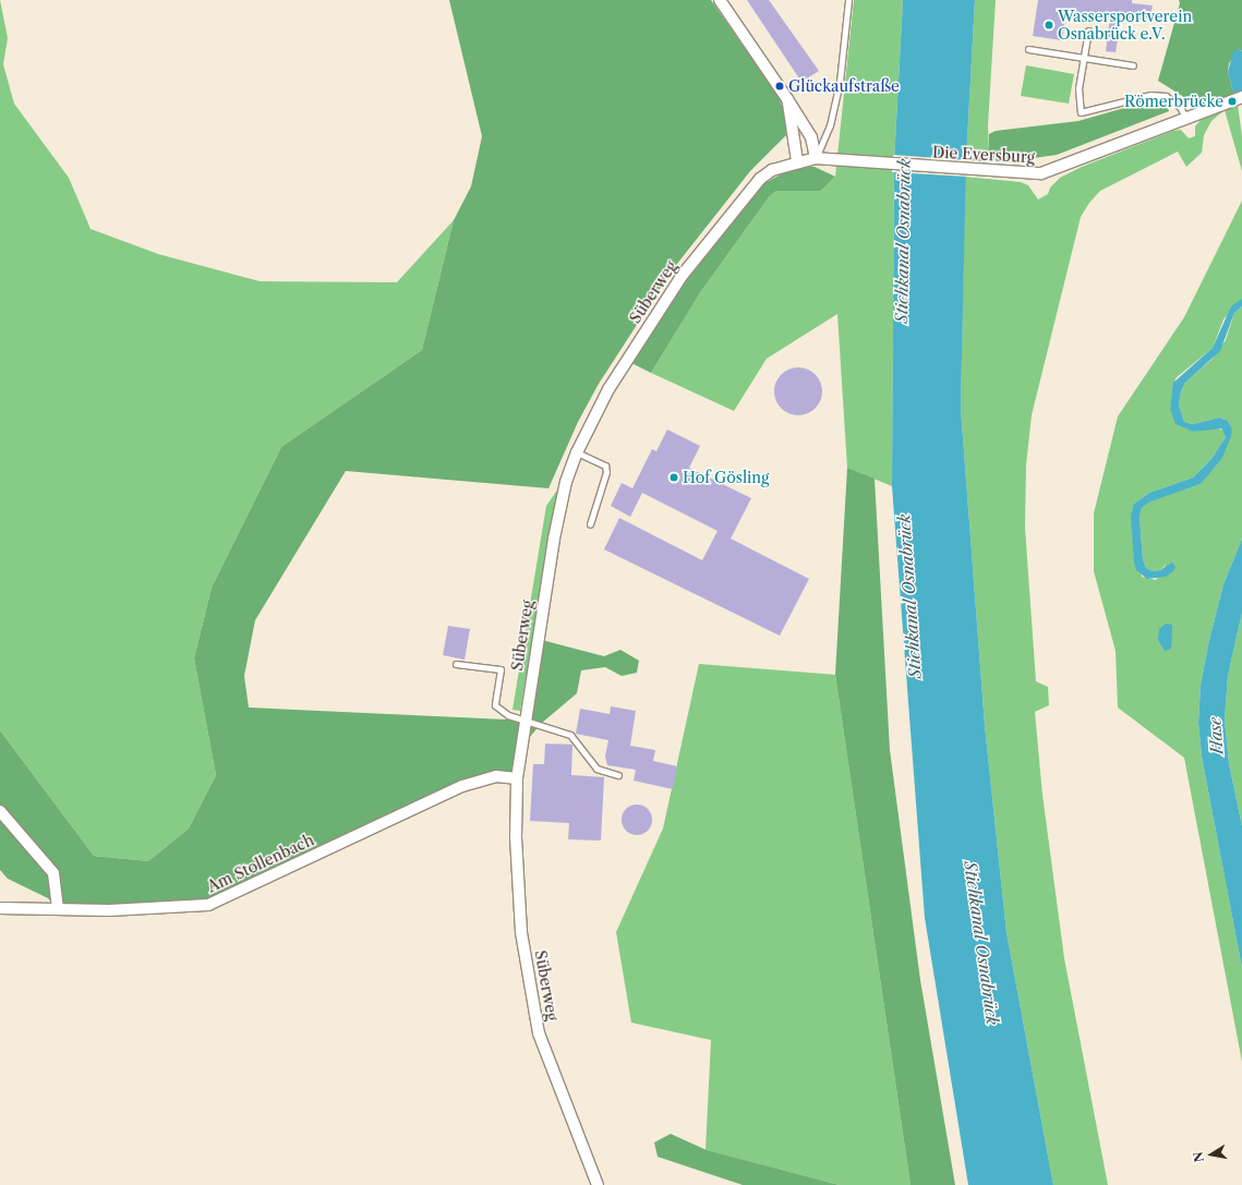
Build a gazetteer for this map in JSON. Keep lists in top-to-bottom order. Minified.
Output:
{"streets":{"street":["Die Eversburg","Süberweg","Am Stollenbach"]},"crossings":[["Die Eversburg","Süberweg"],["Süberweg","Am Stollenbach"]],"water":["Stichkanal Osnabrück","Hase"],"places":["Wassersportverein Osnabrück e.V.","Glückaufstraße","Römerbrücke","Hof Gösling"],"north":"left"}
